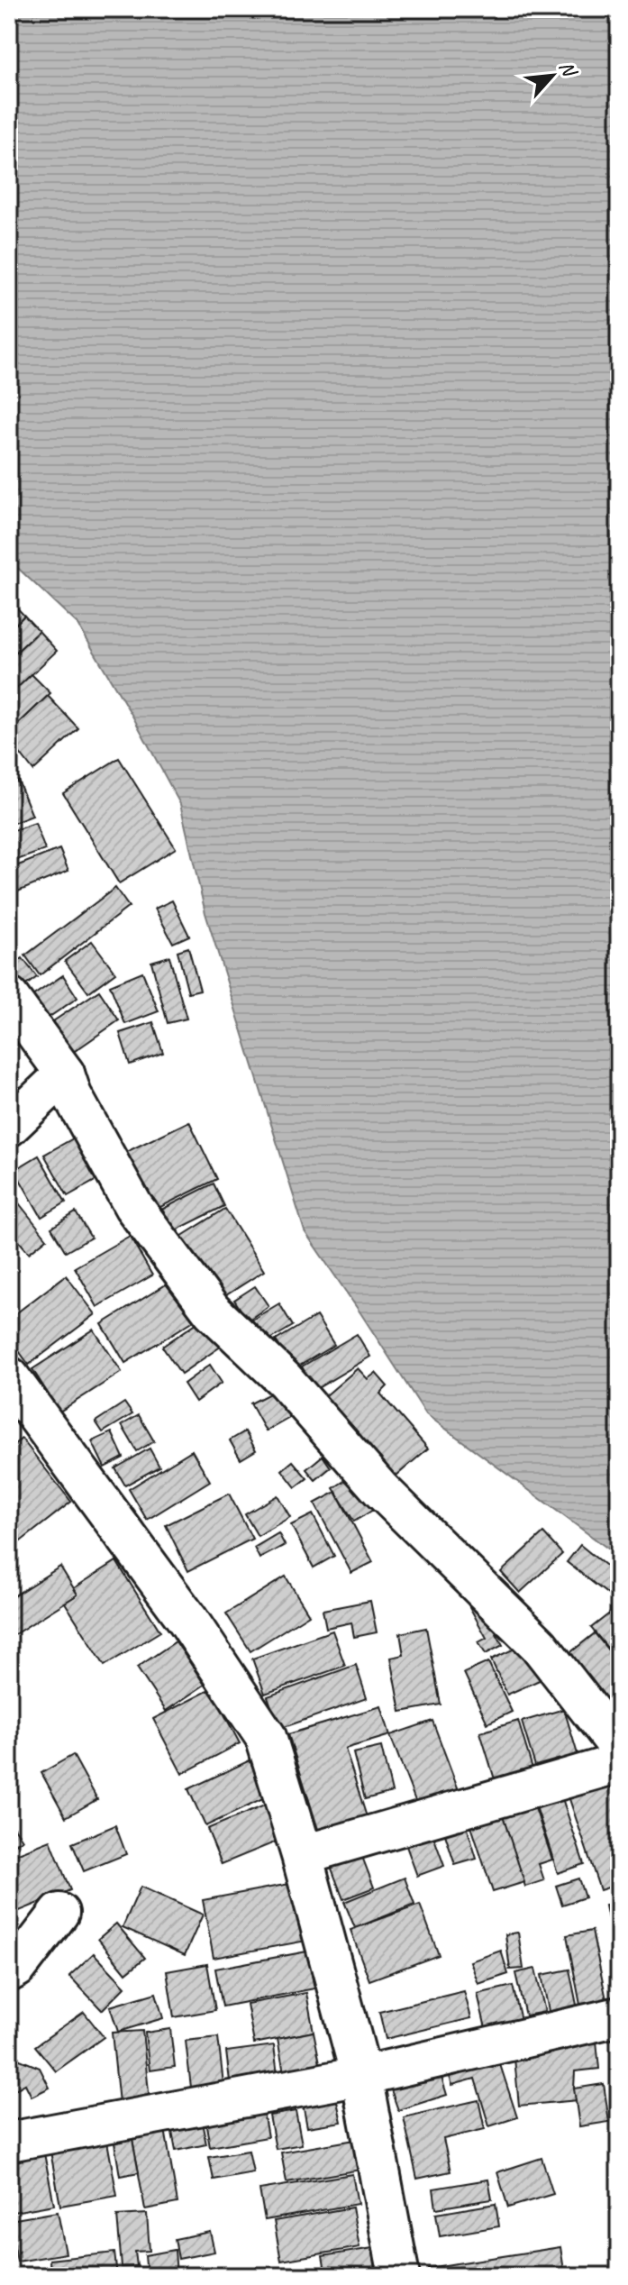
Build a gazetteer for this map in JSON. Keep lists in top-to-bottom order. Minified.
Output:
{"north":"top right"}
